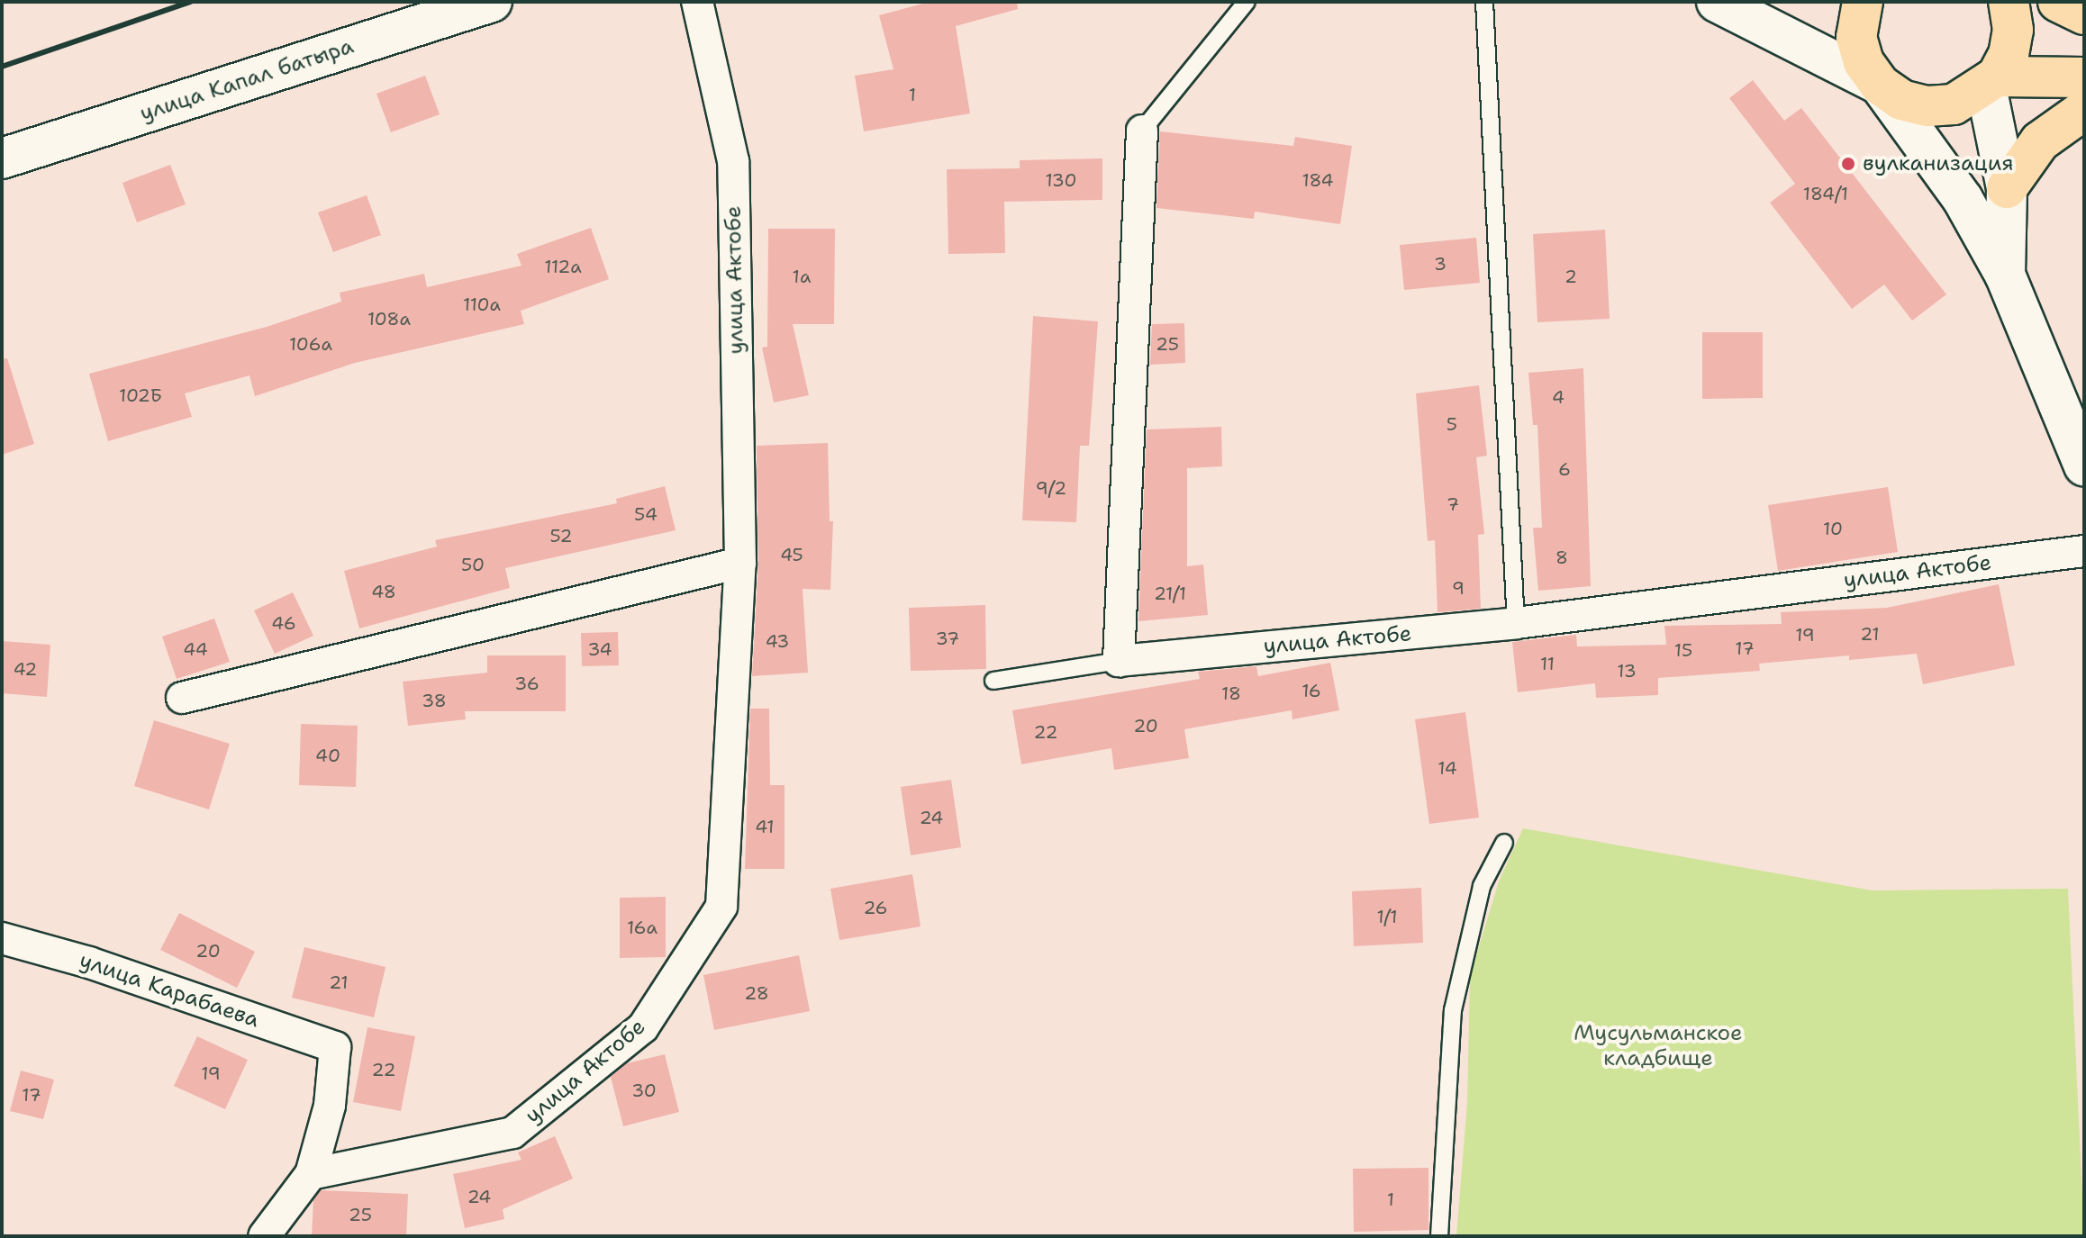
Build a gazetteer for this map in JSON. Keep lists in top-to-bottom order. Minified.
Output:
{"streets":{"main road":["улица Капал батыра"],"street":["улица Актобе","улица Карабаева"]},"crossings":[["улица Актобе","улица Карабаева"]],"parks":["Мусульманское кладбище"],"places":["вулканизация"],"house_numbers":["1","130","184","184/1","3","112а","1а","2","110а","108а","106а","25","102Б","4","5","6","9/2","7","54","10","52","45","8","50","9","48","21/1","46","21","19","37","43","17","44","34","15","11","42","13","36","16","18","38","20","22","40","14","24","41","26","1/1","16а","20","21","28","22","19","30","17","24","1","25"]}
